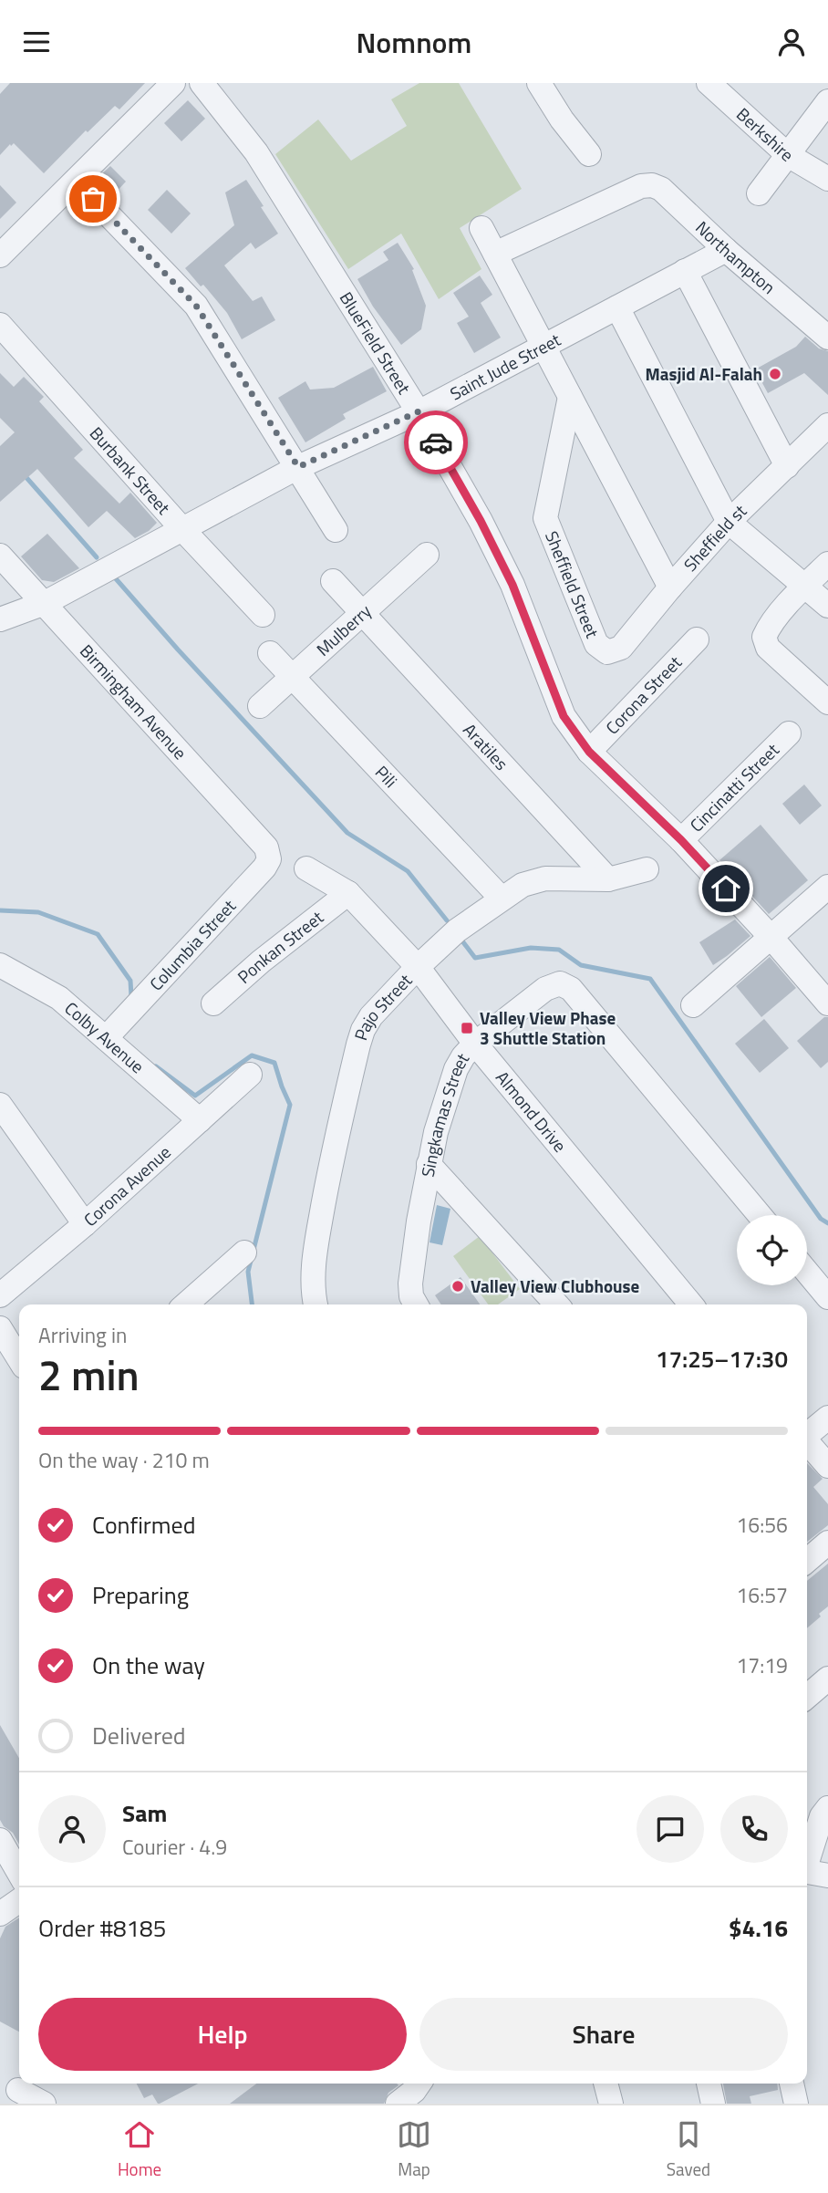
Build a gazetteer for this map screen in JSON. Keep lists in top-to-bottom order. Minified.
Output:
{"streets":{"street":["Berkshire","Northampton","BlueField Street","Saint Jude Street","Burbank Street","Sheffield st","Sheffield Street","Mulberry","Corona Street","Birmingham Avenue","Aratiles","Pili","Cincinatti Street","Columbia Street","Ponkan Street","Pajo Street","Colby Avenue","Almond Drive","Singkamas Street","Corona Avenue"]},"crossings":[["Northampton","Saint Jude Street"],["BlueField Street","Saint Jude Street"],["BlueField Street","Corona Street"],["BlueField Street","Cincinatti Street"],["Saint Jude Street","Burbank Street"],["Saint Jude Street","Birmingham Avenue"],["Sheffield st","Sheffield Street"],["Mulberry","Aratiles"],["Mulberry","Pili"],["Birmingham Avenue","Columbia Street"],["Aratiles","Pajo Street"],["Pili","Pajo Street"],["Columbia Street","Colby Avenue"],["Ponkan Street","Almond Drive"],["Pajo Street","Almond Drive"],["Colby Avenue","Corona Avenue"],["Almond Drive","Singkamas Street"]],"places":{"other":["Masjid Al-Falah","Valley View Clubhouse"],"transit":["Valley View Phase 3 Shuttle Station"]},"page":{"header":"Nomnom","heading":["2 min","Arriving in","17:25–17:30"],"panel":["Sam","Courier · 4.9","Order #8185","$4.16"],"bar":"On the way · 210 m","list":[["Confirmed","16:56"],["Preparing","16:57"],["On the way","17:19"],"Delivered"],"buttons":["Help","Share"],"tabs":["Home","Map","Saved"]}}
